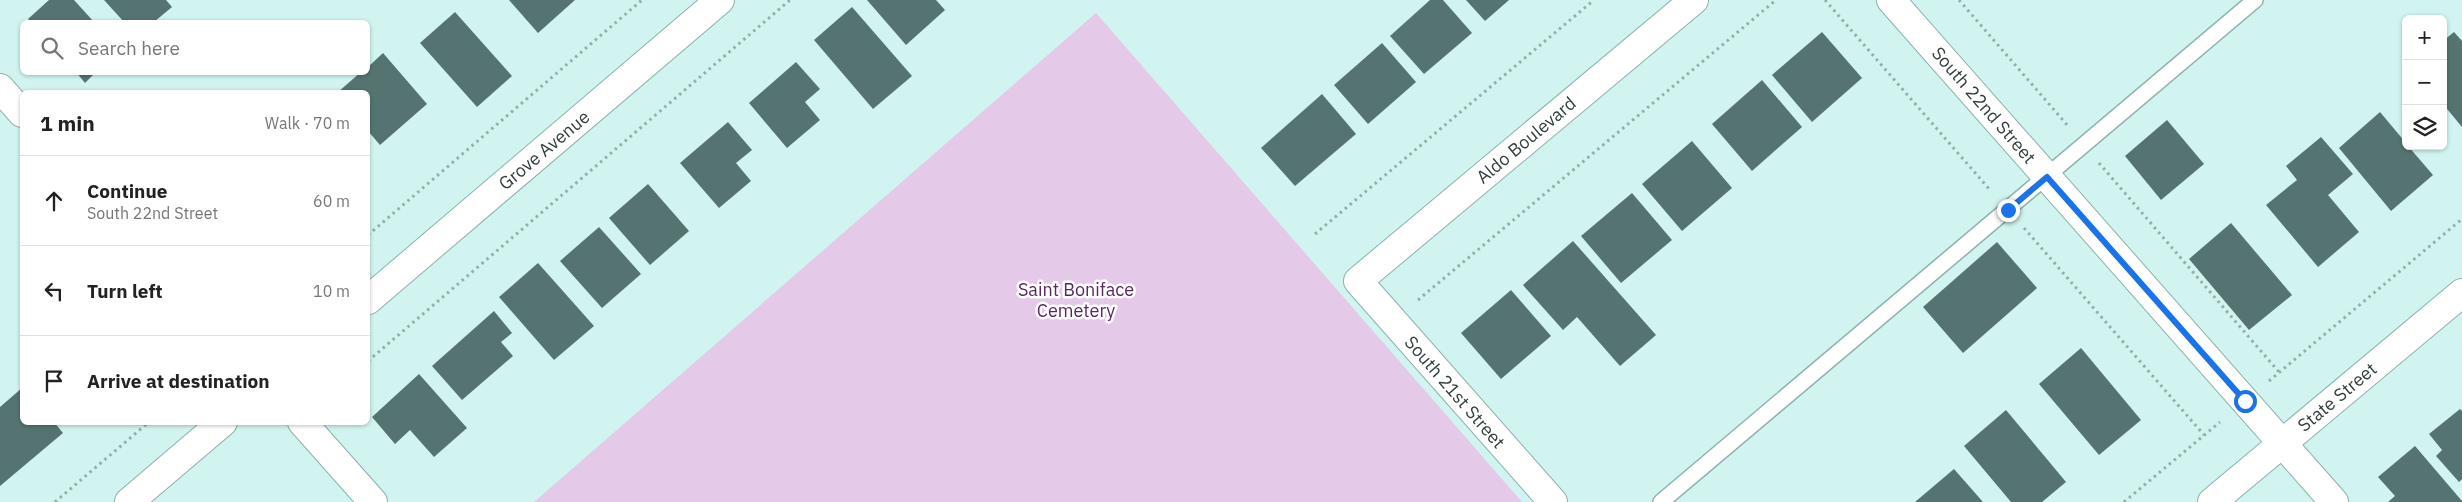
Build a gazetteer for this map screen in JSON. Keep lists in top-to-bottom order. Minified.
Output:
{"streets":{"street":["South 22nd Street","Aldo Boulevard","Grove Avenue","South 21st Street","State Street"]},"crossings":[["South 22nd Street","State Street"],["Aldo Boulevard","South 21st Street"]],"parks":["Saint Boniface Cemetery"],"page":{"map_buttons":["+","−"],"search":"Search here","heading":["1 min","Walk · 70 m"],"list":[["Continue","South 22nd Street","60 m"],["Turn left","10 m"],"Arrive at destination"]}}
